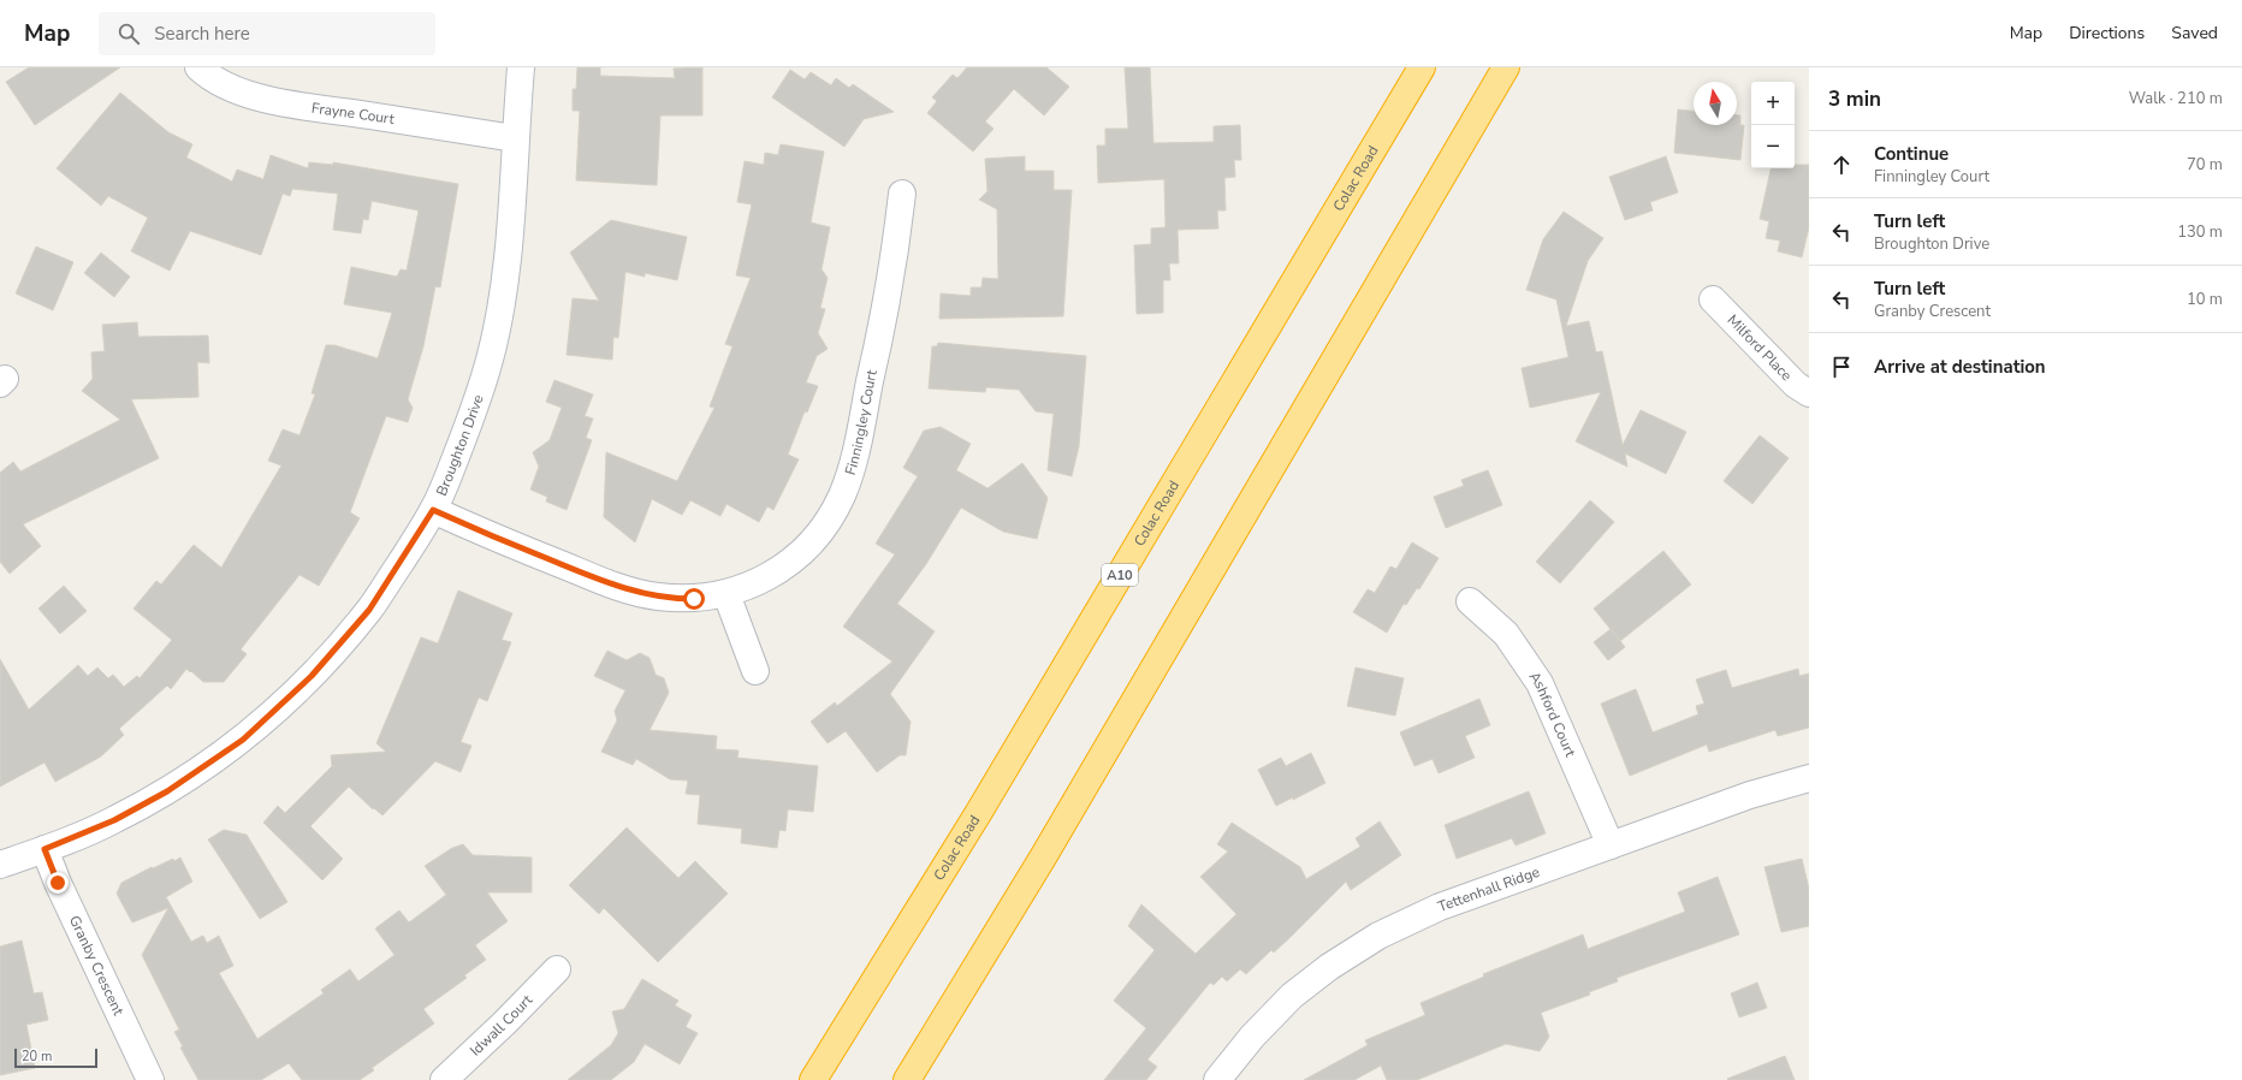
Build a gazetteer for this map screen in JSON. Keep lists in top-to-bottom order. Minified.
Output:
{"streets":{"highway":["Colac Road","A10"],"street":["Frayne Court","Milford Place","Finningley Court","Broughton Drive","Ashford Court","Tettenhall Ridge","Granby Crescent","Idwall Court"]},"crossings":[["Frayne Court","Broughton Drive"],["Finningley Court","Broughton Drive"],["Broughton Drive","Granby Crescent"],["Ashford Court","Tettenhall Ridge"]],"scale_bar":"20 m","north":"top","page":{"header":"Map","search":"Search here","nav":["Map","Directions","Saved"],"heading":["3 min","Walk · 210 m"],"map_buttons":["+","−"],"list":[["Continue","Finningley Court","70 m"],["Turn left","Broughton Drive","130 m"],["Turn left","Granby Crescent","10 m"],"Arrive at destination"],"scale":"20 m"}}
